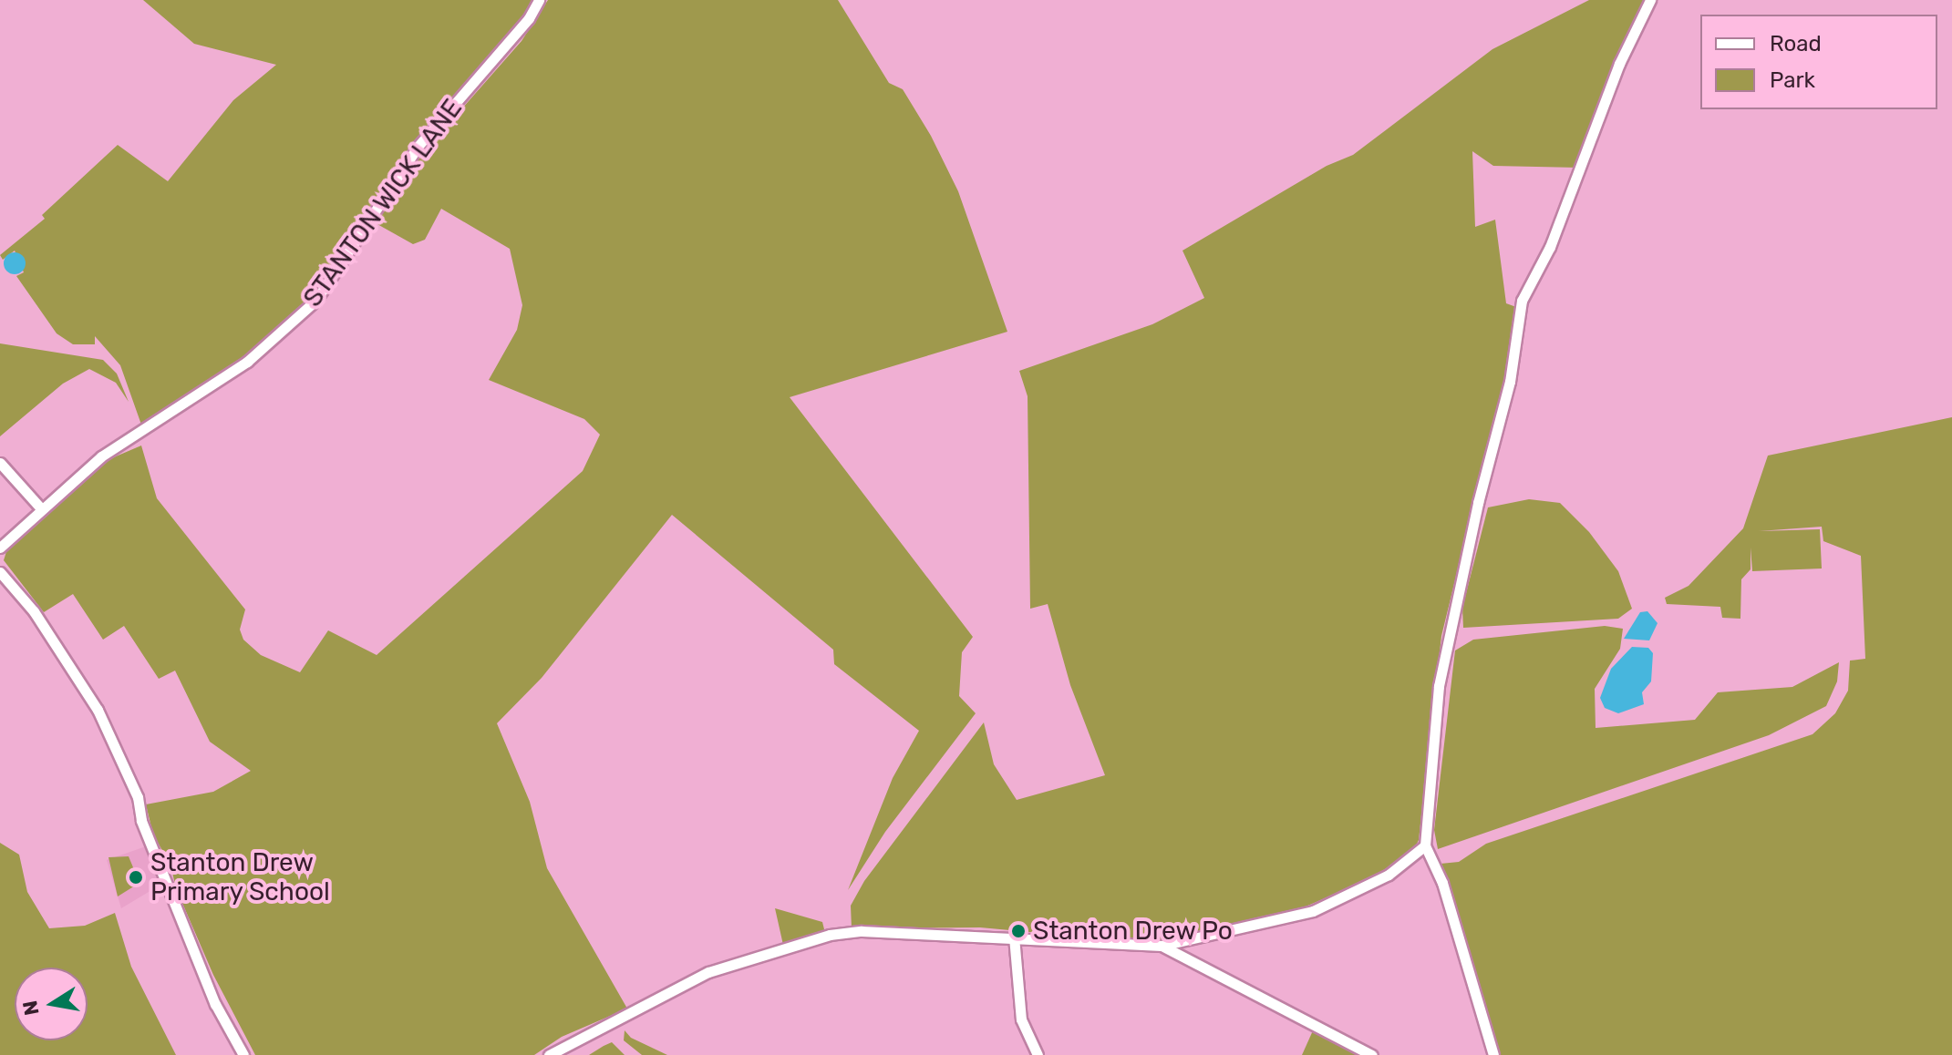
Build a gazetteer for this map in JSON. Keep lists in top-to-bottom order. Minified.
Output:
{"streets":{"street":["STANTON WICK LANE"]},"places":["Stanton Drew Primary School","Stanton Drew Po"],"legend":["Road","Park"],"north":"left"}
